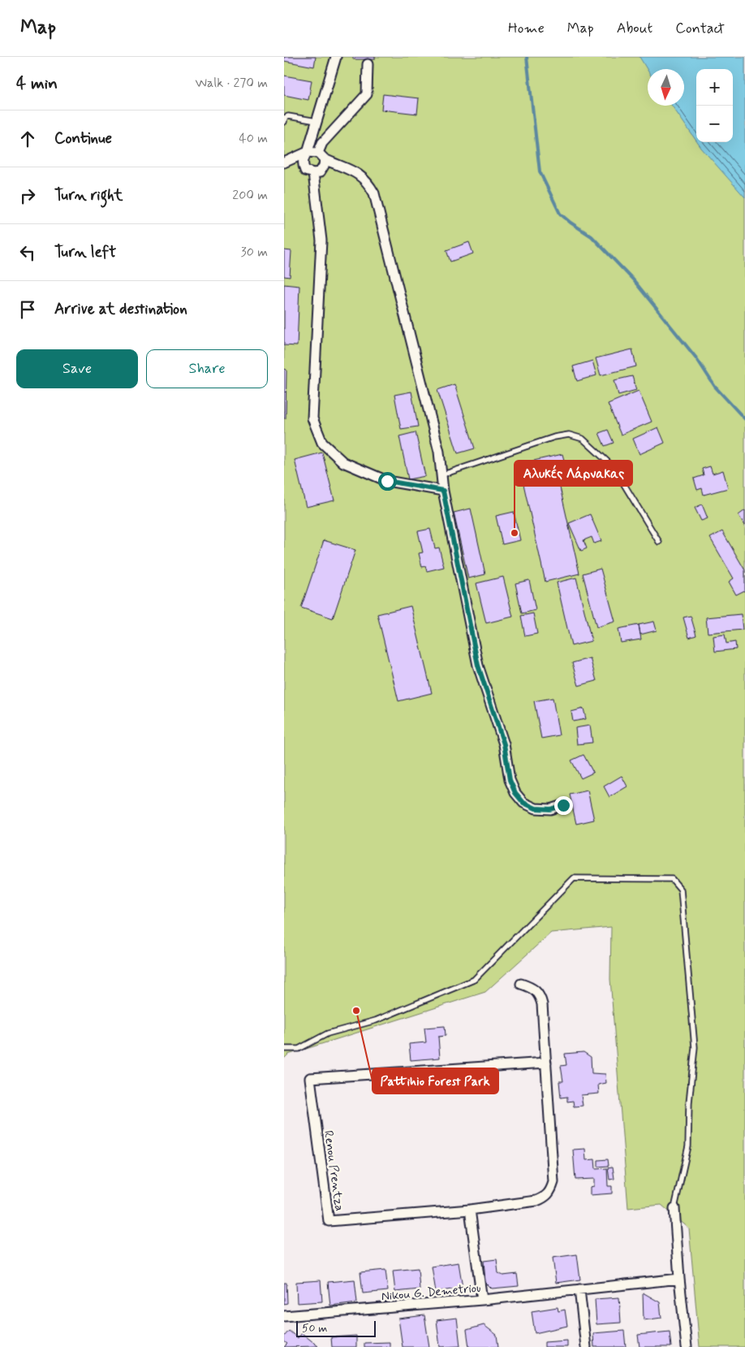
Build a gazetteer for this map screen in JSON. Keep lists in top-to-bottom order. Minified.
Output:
{"streets":{"street":["Renou Prentza","Nikou G. Demetriou"]},"places":["Αλυκές Λάρνακας","Pattihio Forest Park"],"scale_bar":"50 m","north":"bottom","page":{"header":"Map","nav":["Home","Map","About","Contact"],"heading":["4 min","Walk · 270 m"],"map_buttons":["+","−"],"list":[["Continue","40 m"],["Turn right","200 m"],["Turn left","30 m"],"Arrive at destination"],"buttons":["Save","Share"],"scale":"50 m"}}
